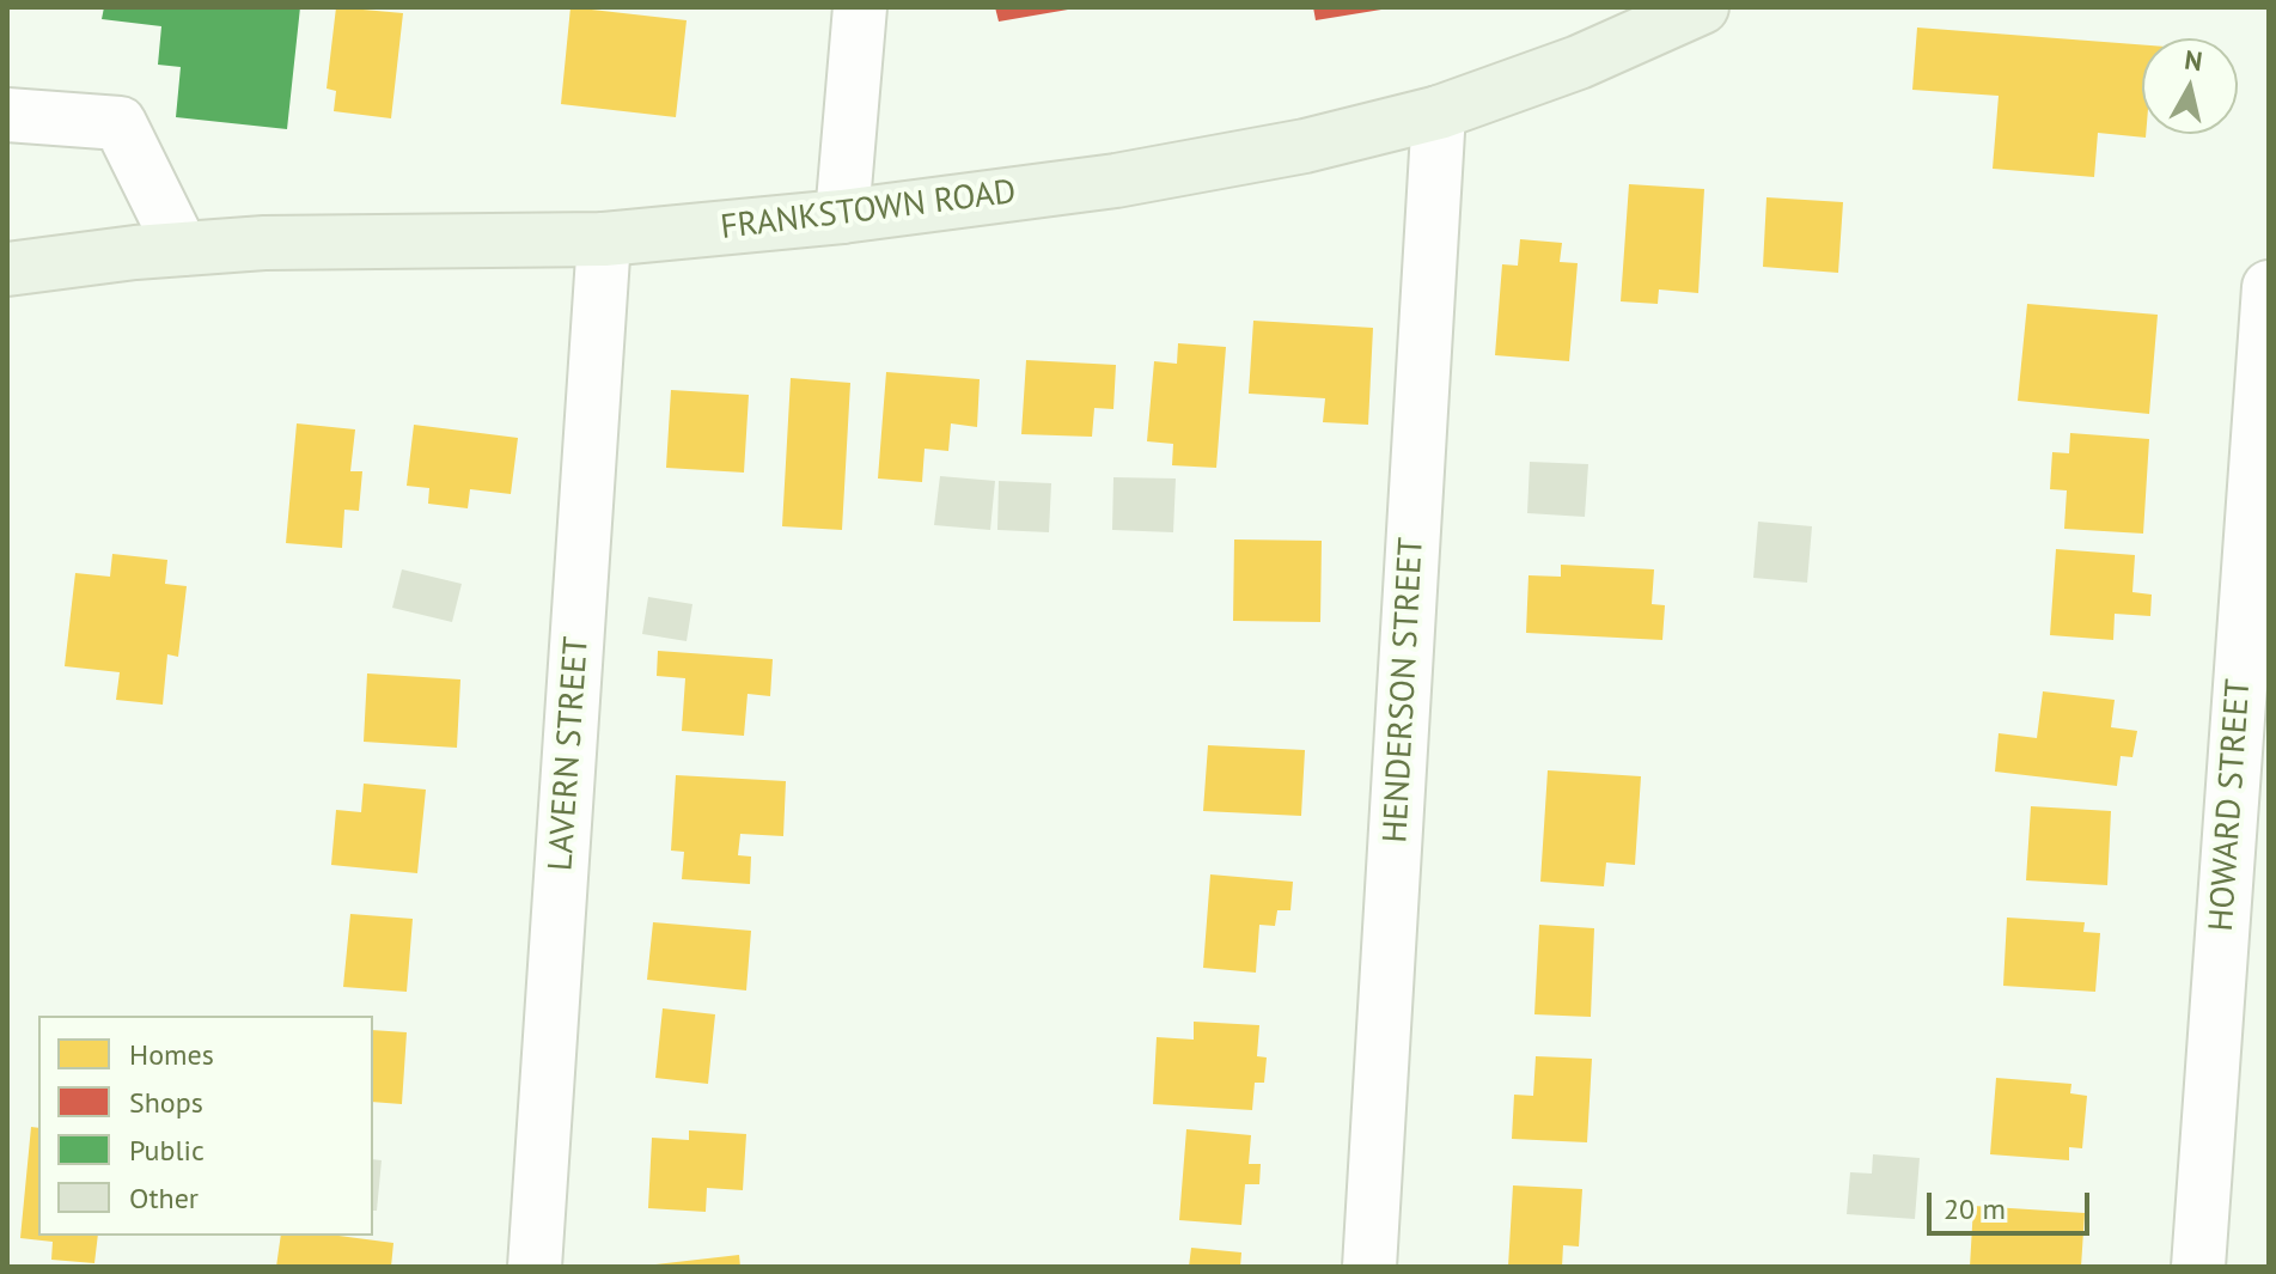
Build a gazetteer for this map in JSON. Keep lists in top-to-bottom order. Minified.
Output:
{"streets":{"main road":["FRANKSTOWN ROAD"],"street":["HENDERSON STREET","LAVERN STREET","HOWARD STREET"]},"crossings":[["FRANKSTOWN ROAD","HENDERSON STREET"],["FRANKSTOWN ROAD","LAVERN STREET"]],"legend":["Homes","Shops","Public","Other"],"scale_bar":"20 m","north":"top"}
